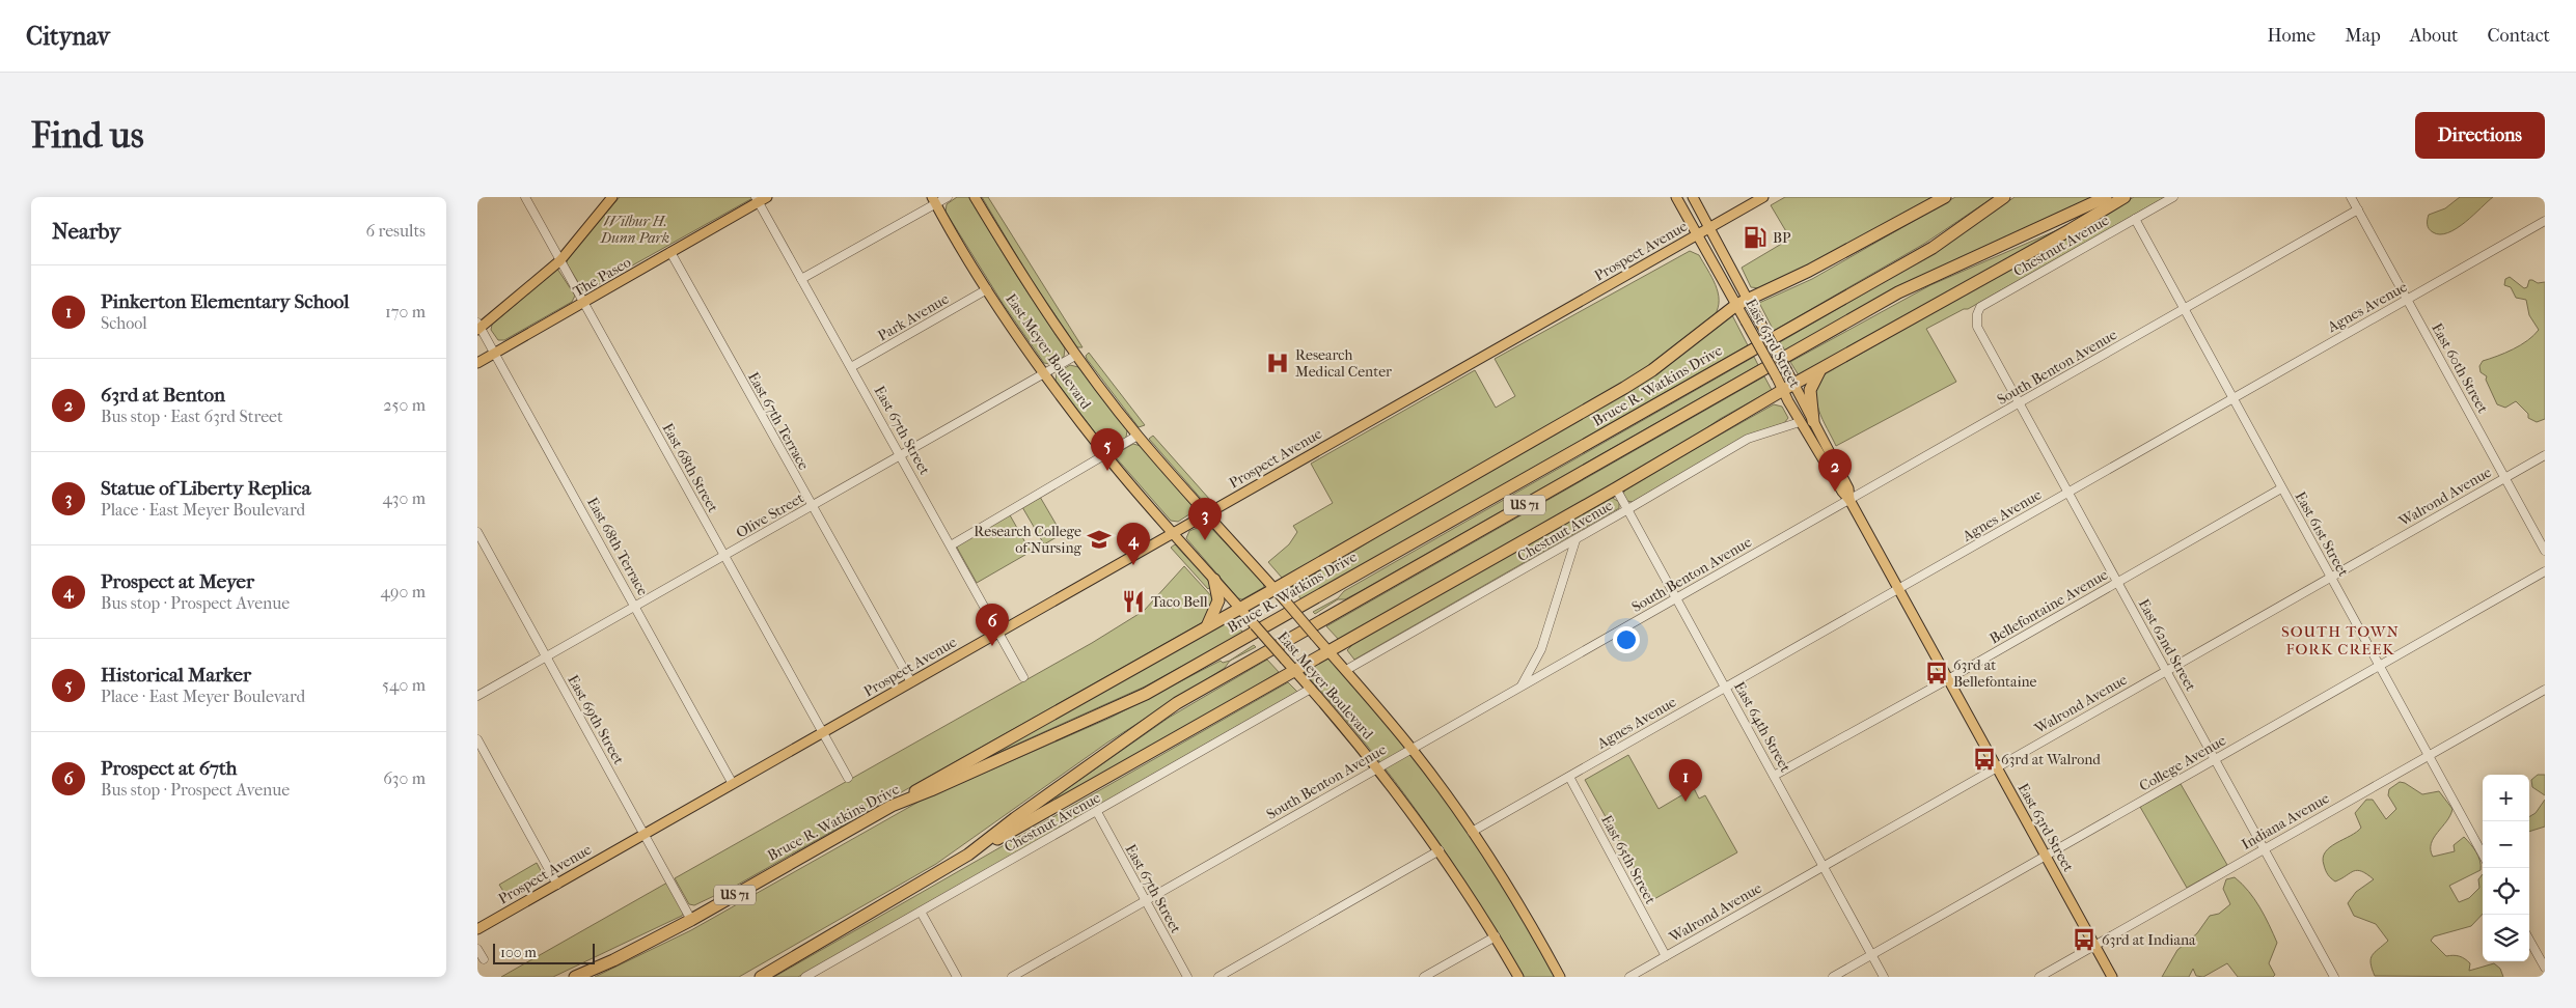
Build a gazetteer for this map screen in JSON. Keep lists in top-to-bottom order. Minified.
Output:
{"streets":{"highway":["Bruce R. Watkins Drive","US 71"],"main road":["Prospect Avenue","The Paseo","East 63rd Street","East Meyer Boulevard"],"street":["Chestnut Avenue","Agnes Avenue","Park Avenue","South Benton Avenue","East 60th Street","East 67th Terrace","East 67th Street","East 68th Street","Walrond Avenue","Olive Street","East 61st Street","East 68th Terrace","Bellefontaine Avenue","East 62nd Street","East 69th Street","East 64th Street","College Avenue","Indiana Avenue","East 65th Street"]},"crossings":[["Chestnut Avenue","East 63rd Street"],["Chestnut Avenue","East Meyer Boulevard"],["Chestnut Avenue","East 67th Street"],["Chestnut Avenue","East 61st Street"],["Chestnut Avenue","East 62nd Street"],["Chestnut Avenue","East 64th Street"],["Prospect Avenue","East 63rd Street"],["Prospect Avenue","East Meyer Boulevard"],["Prospect Avenue","East 67th Terrace"],["Prospect Avenue","East 67th Street"],["Prospect Avenue","East 68th Street"],["Prospect Avenue","East 68th Terrace"],["Prospect Avenue","East 69th Street"],["The Paseo","East 67th Terrace"],["The Paseo","East 67th Street"],["The Paseo","East 68th Street"],["The Paseo","East 68th Terrace"],["Agnes Avenue","East 63rd Street"],["Agnes Avenue","East Meyer Boulevard"],["Agnes Avenue","East 60th Street"],["Agnes Avenue","East 61st Street"],["Agnes Avenue","East 62nd Street"],["Agnes Avenue","East 64th Street"],["Agnes Avenue","East 65th Street"],["Park Avenue","East Meyer Boulevard"],["Park Avenue","East 67th Street"],["East 63rd Street","South Benton Avenue"],["East 63rd Street","Walrond Avenue"],["East 63rd Street","Bellefontaine Avenue"],["East 63rd Street","College Avenue"],["East 63rd Street","Indiana Avenue"],["East Meyer Boulevard","South Benton Avenue"],["East Meyer Boulevard","Olive Street"],["South Benton Avenue","East 60th Street"],["South Benton Avenue","East 67th Street"],["South Benton Avenue","East 61st Street"],["South Benton Avenue","East 62nd Street"],["South Benton Avenue","East 64th Street"],["East 60th Street","Walrond Avenue"],["Bruce R. Watkins Drive","East 69th Street"],["East 67th Terrace","Olive Street"],["East 67th Street","Olive Street"],["East 68th Street","Olive Street"],["Walrond Avenue","East 61st Street"],["Walrond Avenue","East 62nd Street"],["Walrond Avenue","East 64th Street"],["Walrond Avenue","East 65th Street"],["Olive Street","East 68th Terrace"],["Olive Street","East 69th Street"],["East 61st Street","Bellefontaine Avenue"],["East 61st Street","College Avenue"],["East 61st Street","Indiana Avenue"],["Bellefontaine Avenue","East 62nd Street"],["Bellefontaine Avenue","East 64th Street"],["East 62nd Street","College Avenue"],["East 62nd Street","Indiana Avenue"],["East 64th Street","College Avenue"]],"districts":["SOUTH TOWN FORK CREEK"],"parks":["Wilbur H. Dunn Park"],"places":{"fuel station":["BP"],"hospital":["Research Medical Center"],"school or university":["Research College of Nursing"],"restaurant":["Taco Bell"],"bus stop":["63rd at Bellefontaine","63rd at Walrond","63rd at Indiana"]},"scale_bar":"100 m","page":{"header":"Citynav","nav":["Home","Map","About","Contact"],"buttons":"Directions","title":"Find us","heading":["Nearby","6 results"],"list":[{"mark":"1","name":"Pinkerton Elementary School","note":"School","value":"170 m"},{"mark":"2","name":"63rd at Benton","note":"Bus stop · East 63rd Street","value":"250 m"},{"mark":"3","name":"Statue of Liberty Replica","note":"Place · East Meyer Boulevard","value":"430 m"},{"mark":"4","name":"Prospect at Meyer","note":"Bus stop · Prospect Avenue","value":"490 m"},{"mark":"5","name":"Historical Marker","note":"Place · East Meyer Boulevard","value":"540 m"},{"mark":"6","name":"Prospect at 67th","note":"Bus stop · Prospect Avenue","value":"630 m"}],"pins":["5","2","3","4","6","1"],"map_buttons":["+","−"],"scale":"100 m"}}
